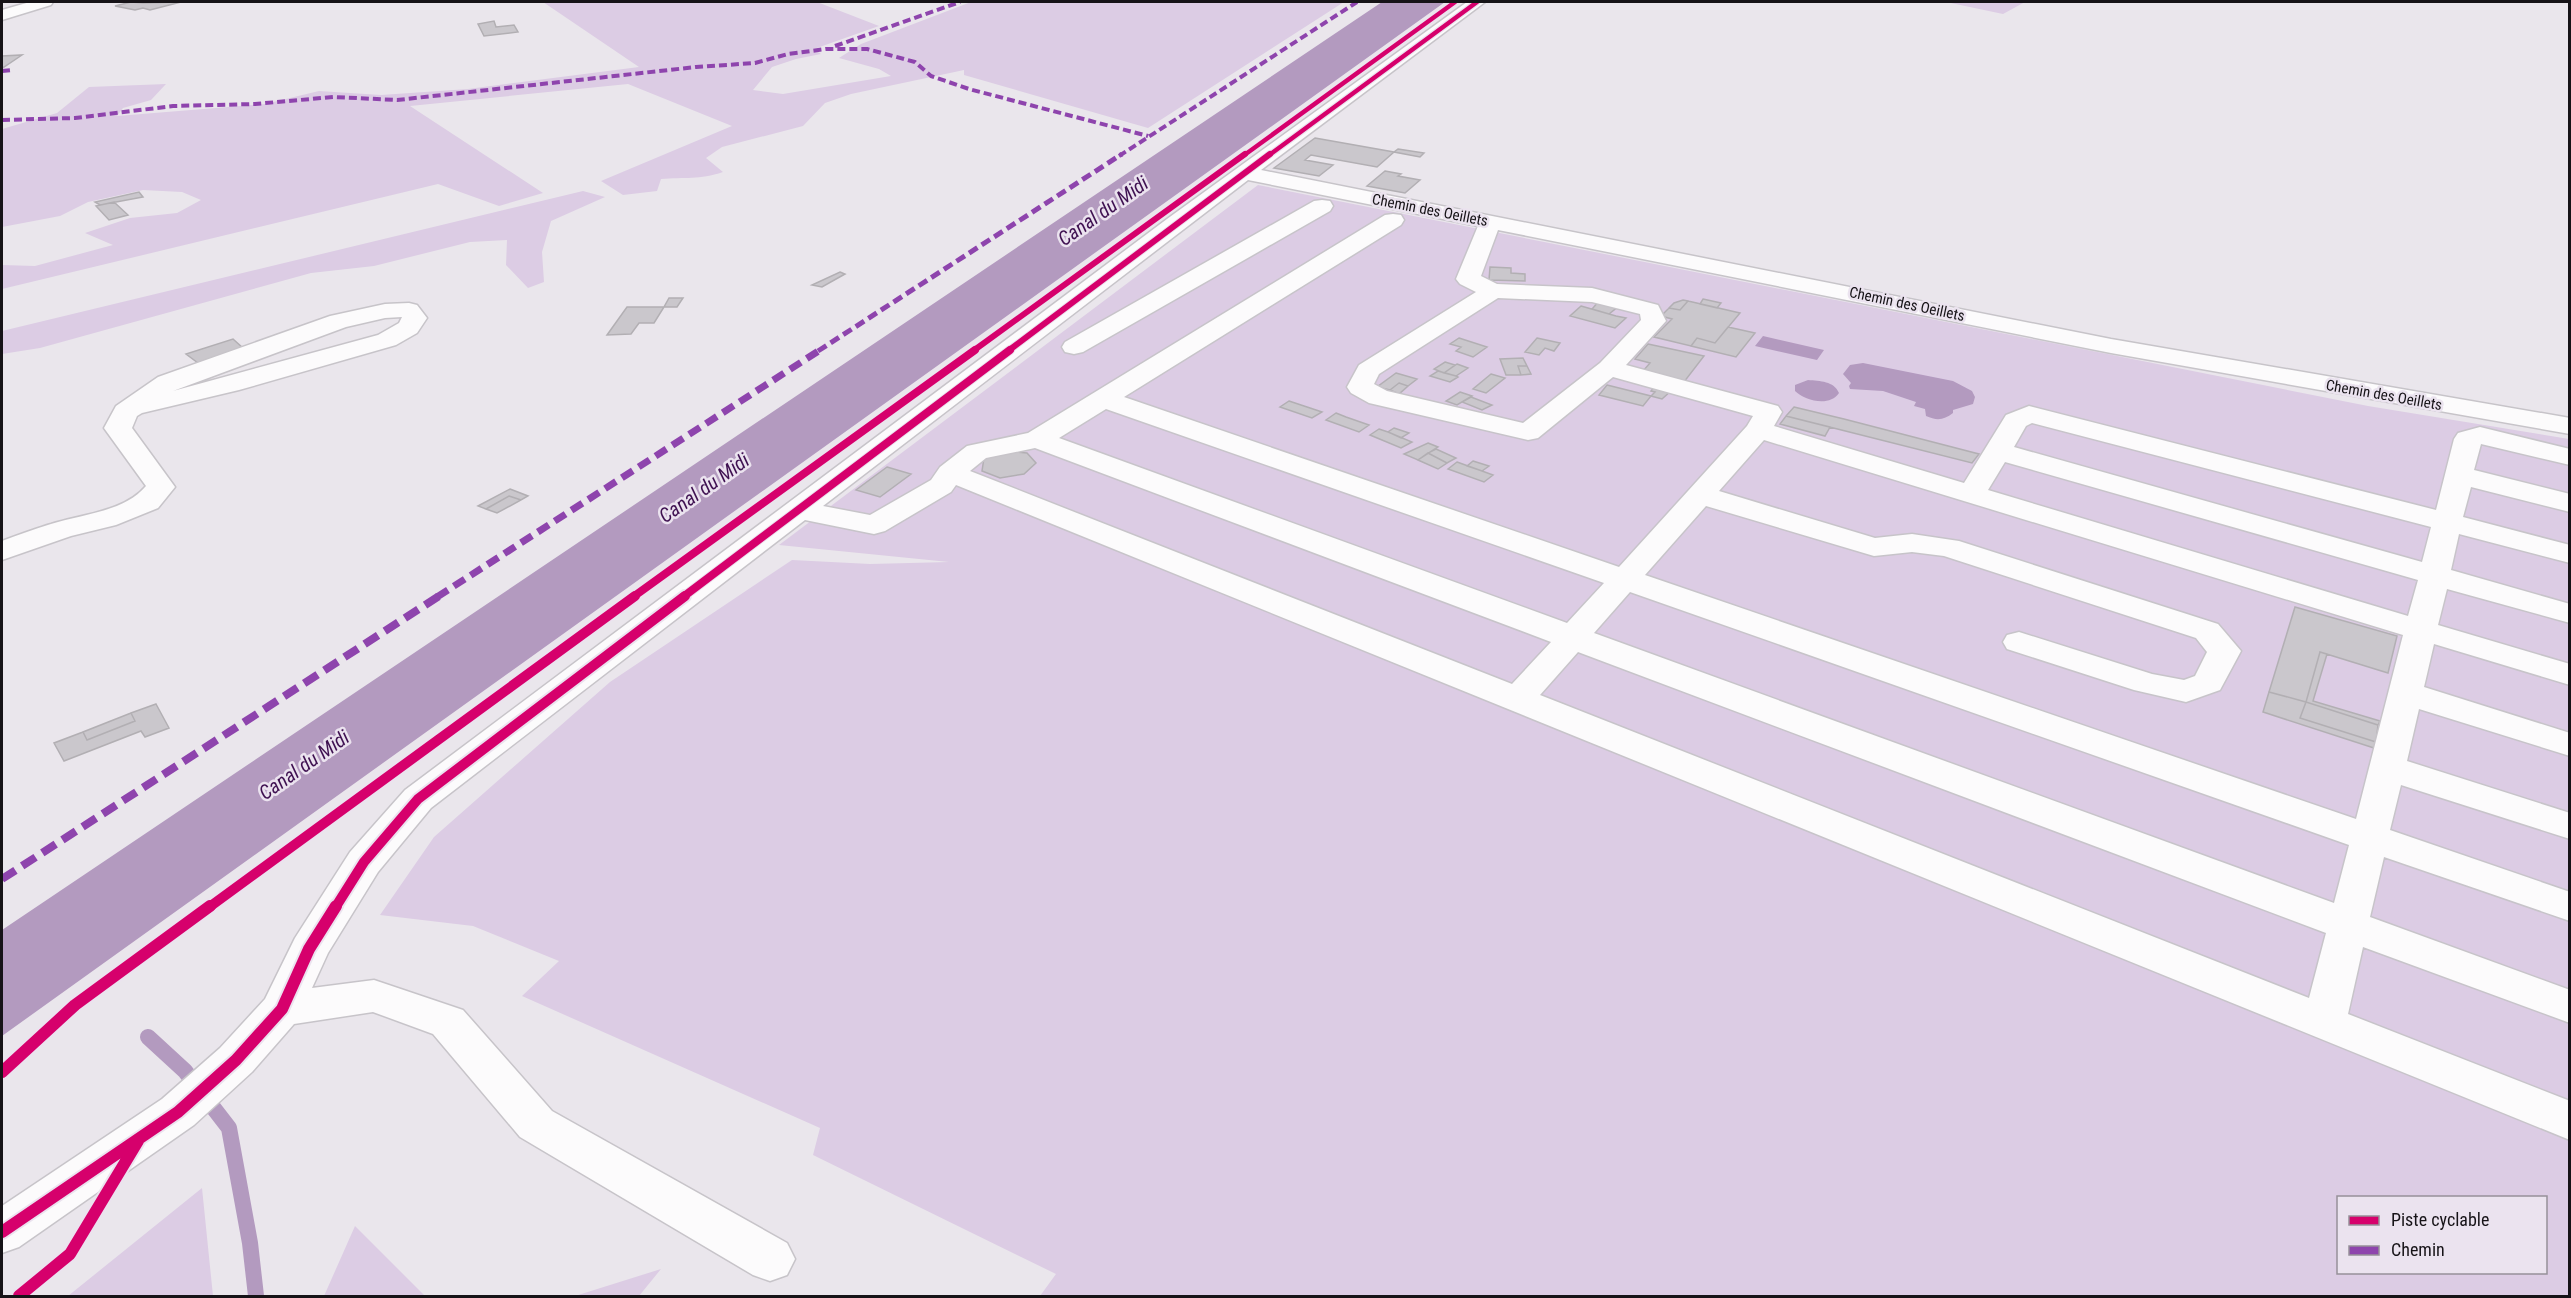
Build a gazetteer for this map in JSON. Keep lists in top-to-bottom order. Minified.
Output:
{"streets":{"street":["Chemin des Oeillets"]},"water":["Canal du Midi"],"legend":["Piste cyclable","Chemin"]}
